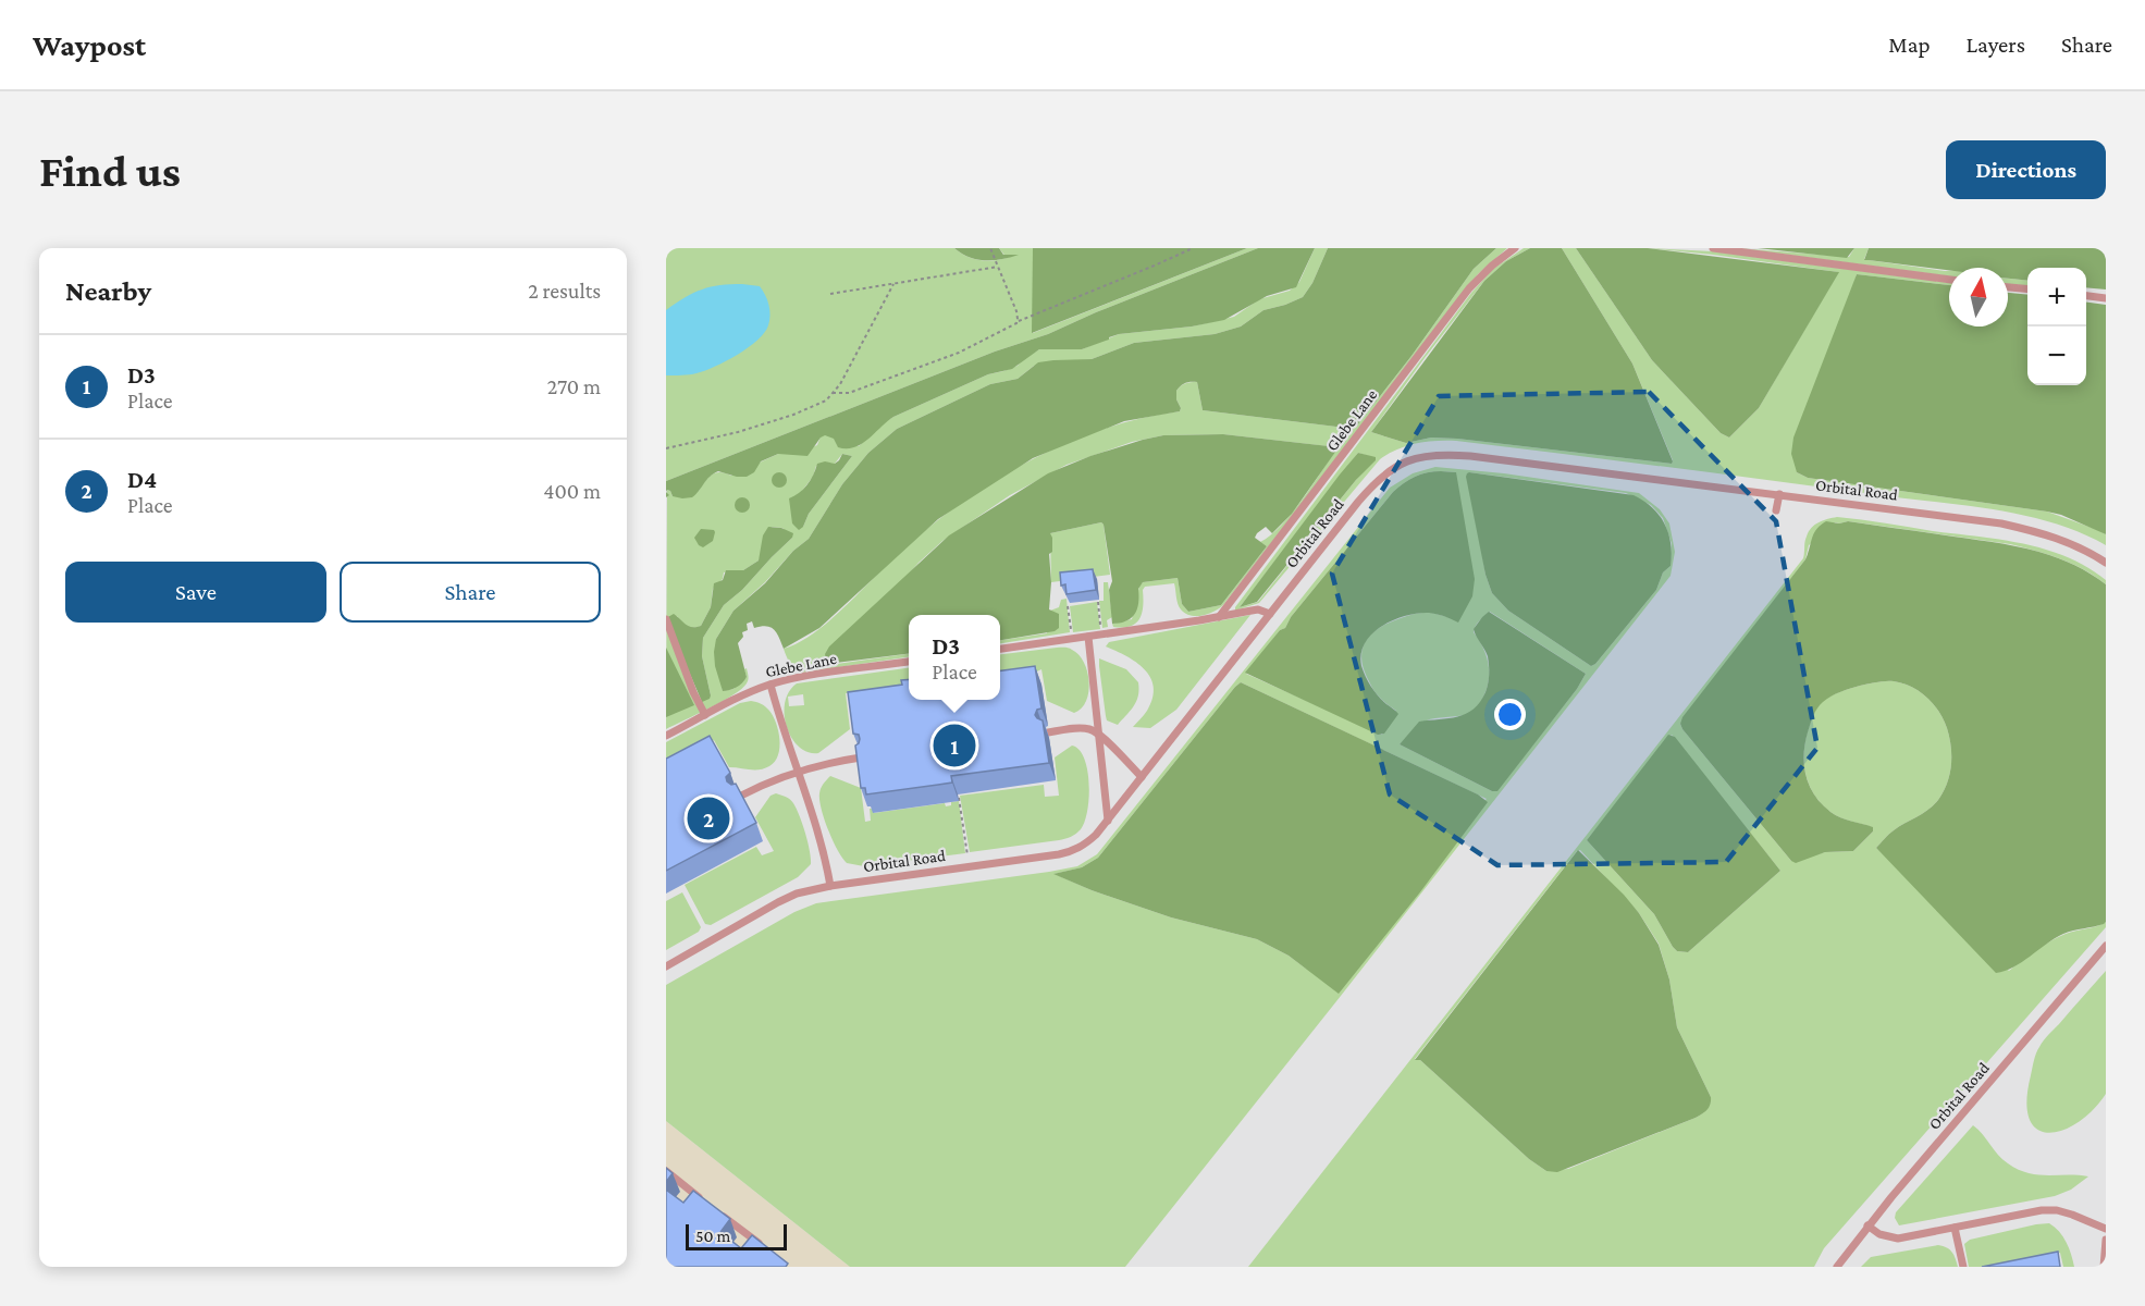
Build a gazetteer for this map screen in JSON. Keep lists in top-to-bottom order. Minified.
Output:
{"streets":{"lane":["Glebe Lane","Orbital Road"]},"scale_bar":"50 m","north":"top","page":{"header":"Waypost","nav":["Map","Layers","Share"],"buttons":["Directions",["Save","Share"]],"title":"Find us","heading":["Nearby","2 results"],"map_buttons":["+","−"],"list":[{"mark":"1","name":"D3","note":"Place","value":"270 m"},{"mark":"2","name":"D4","note":"Place","value":"400 m"}],"popup":["D3","Place"],"pins":["1","2"],"scale":"50 m"}}
